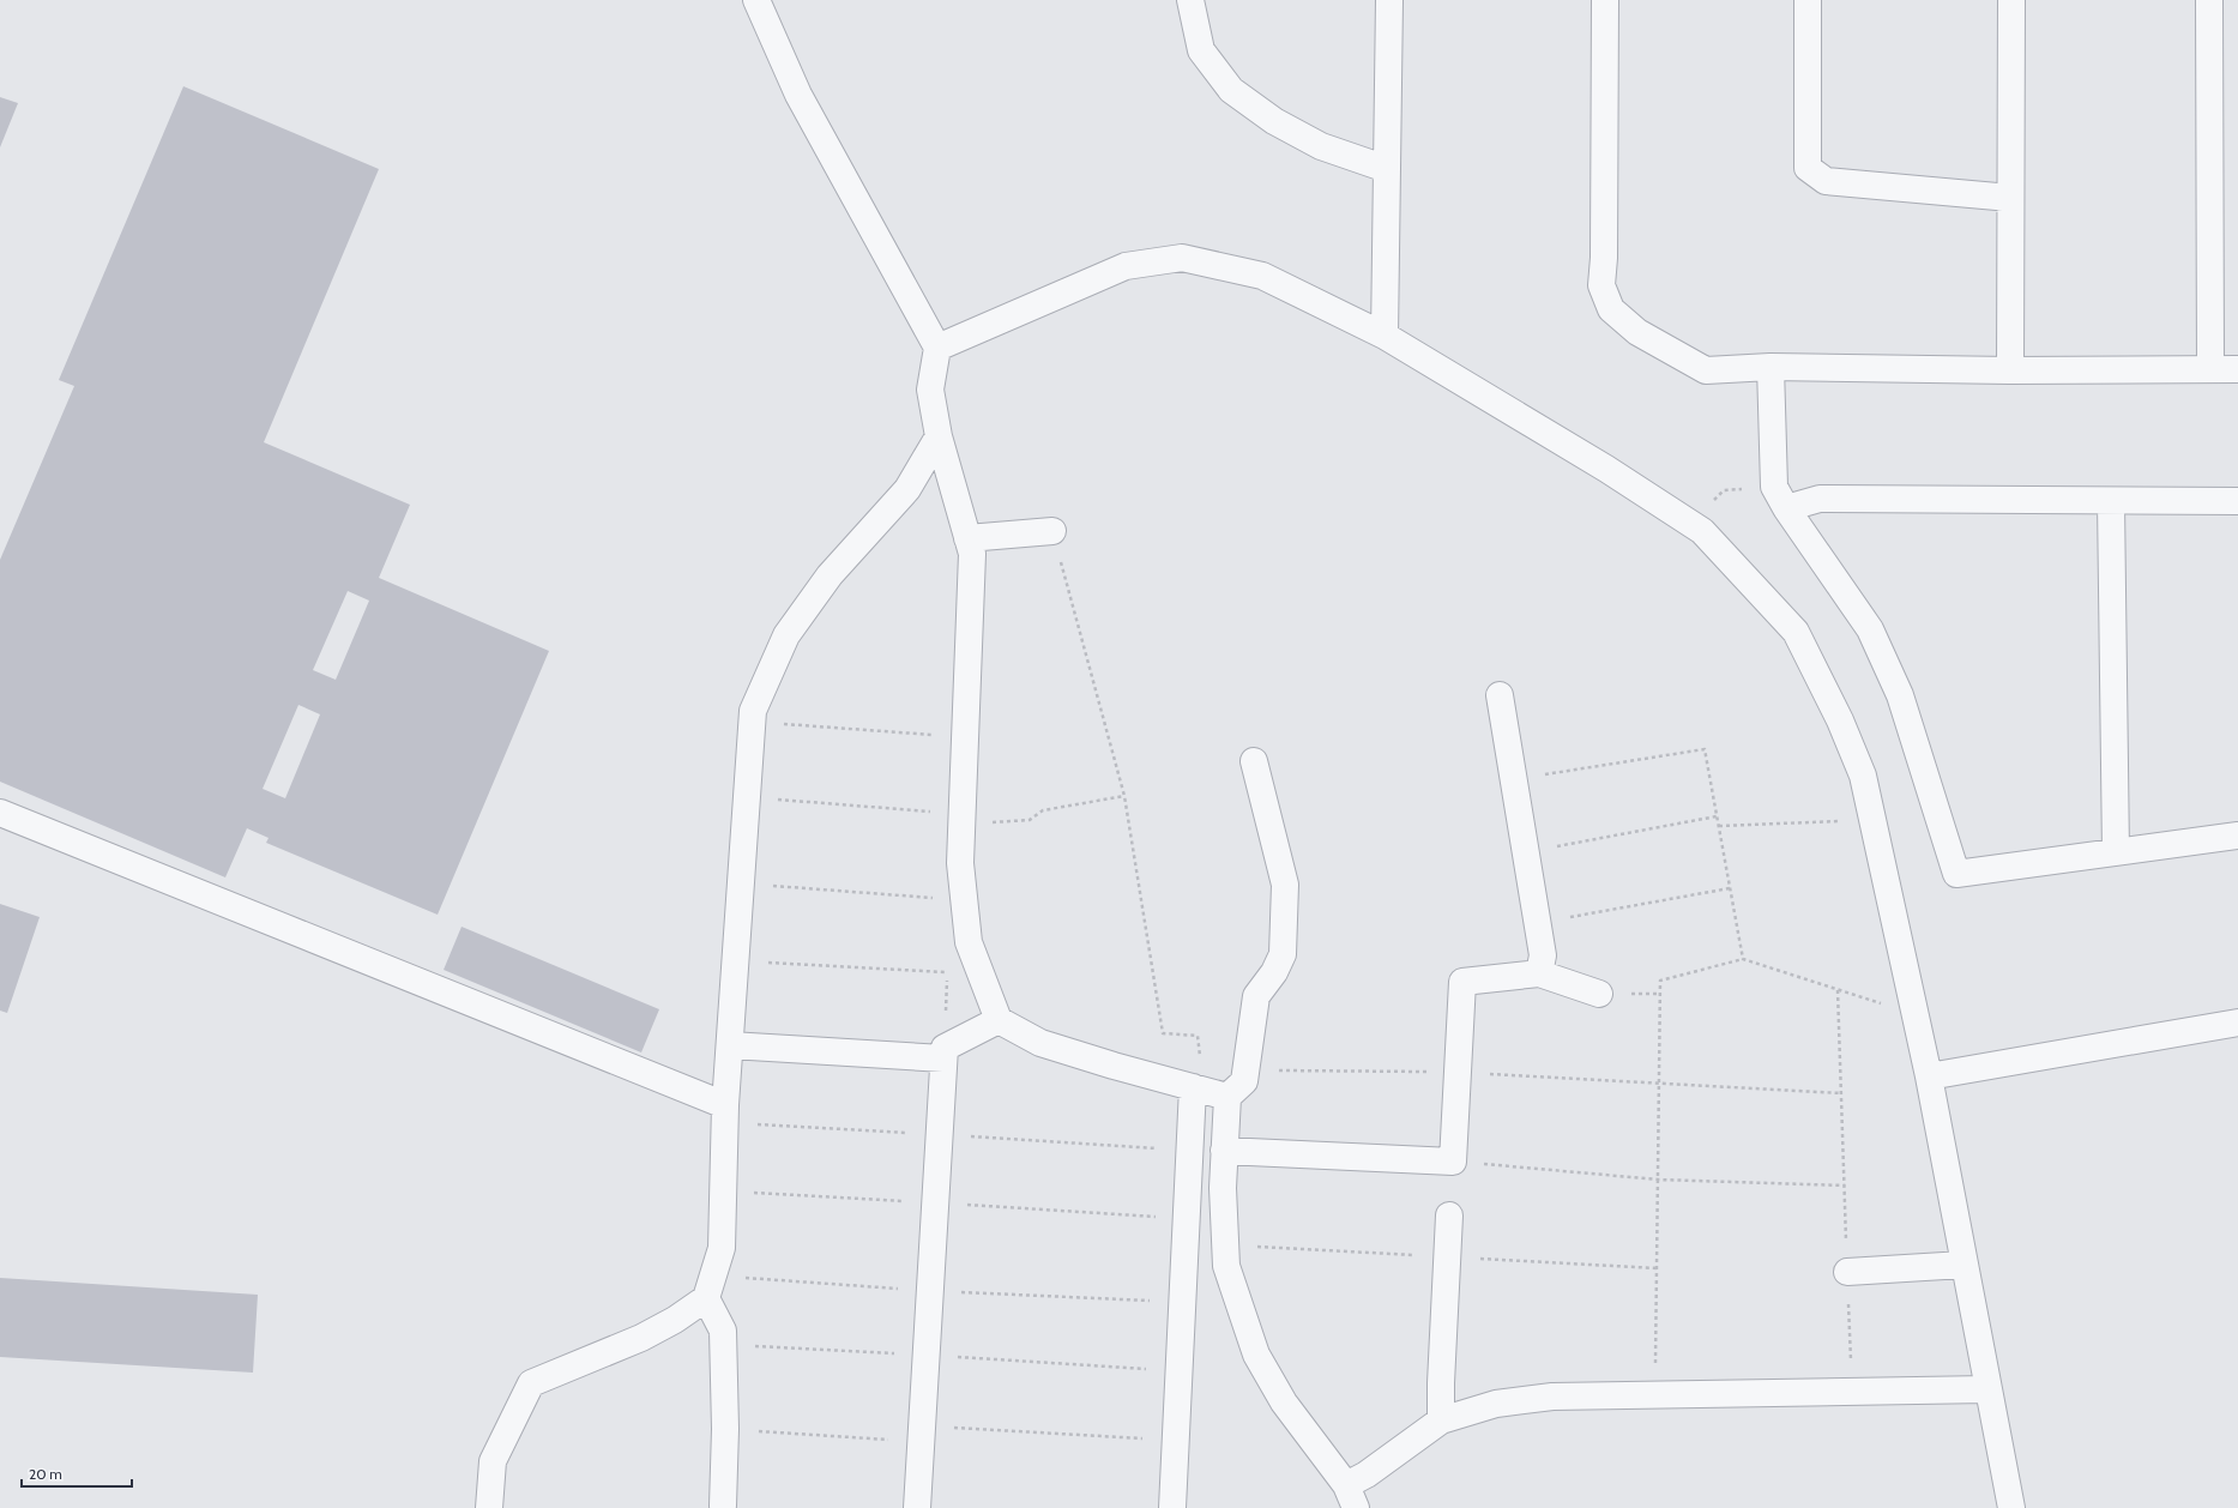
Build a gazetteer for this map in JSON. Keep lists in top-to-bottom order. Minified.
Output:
{"scale_bar":"20 m"}
